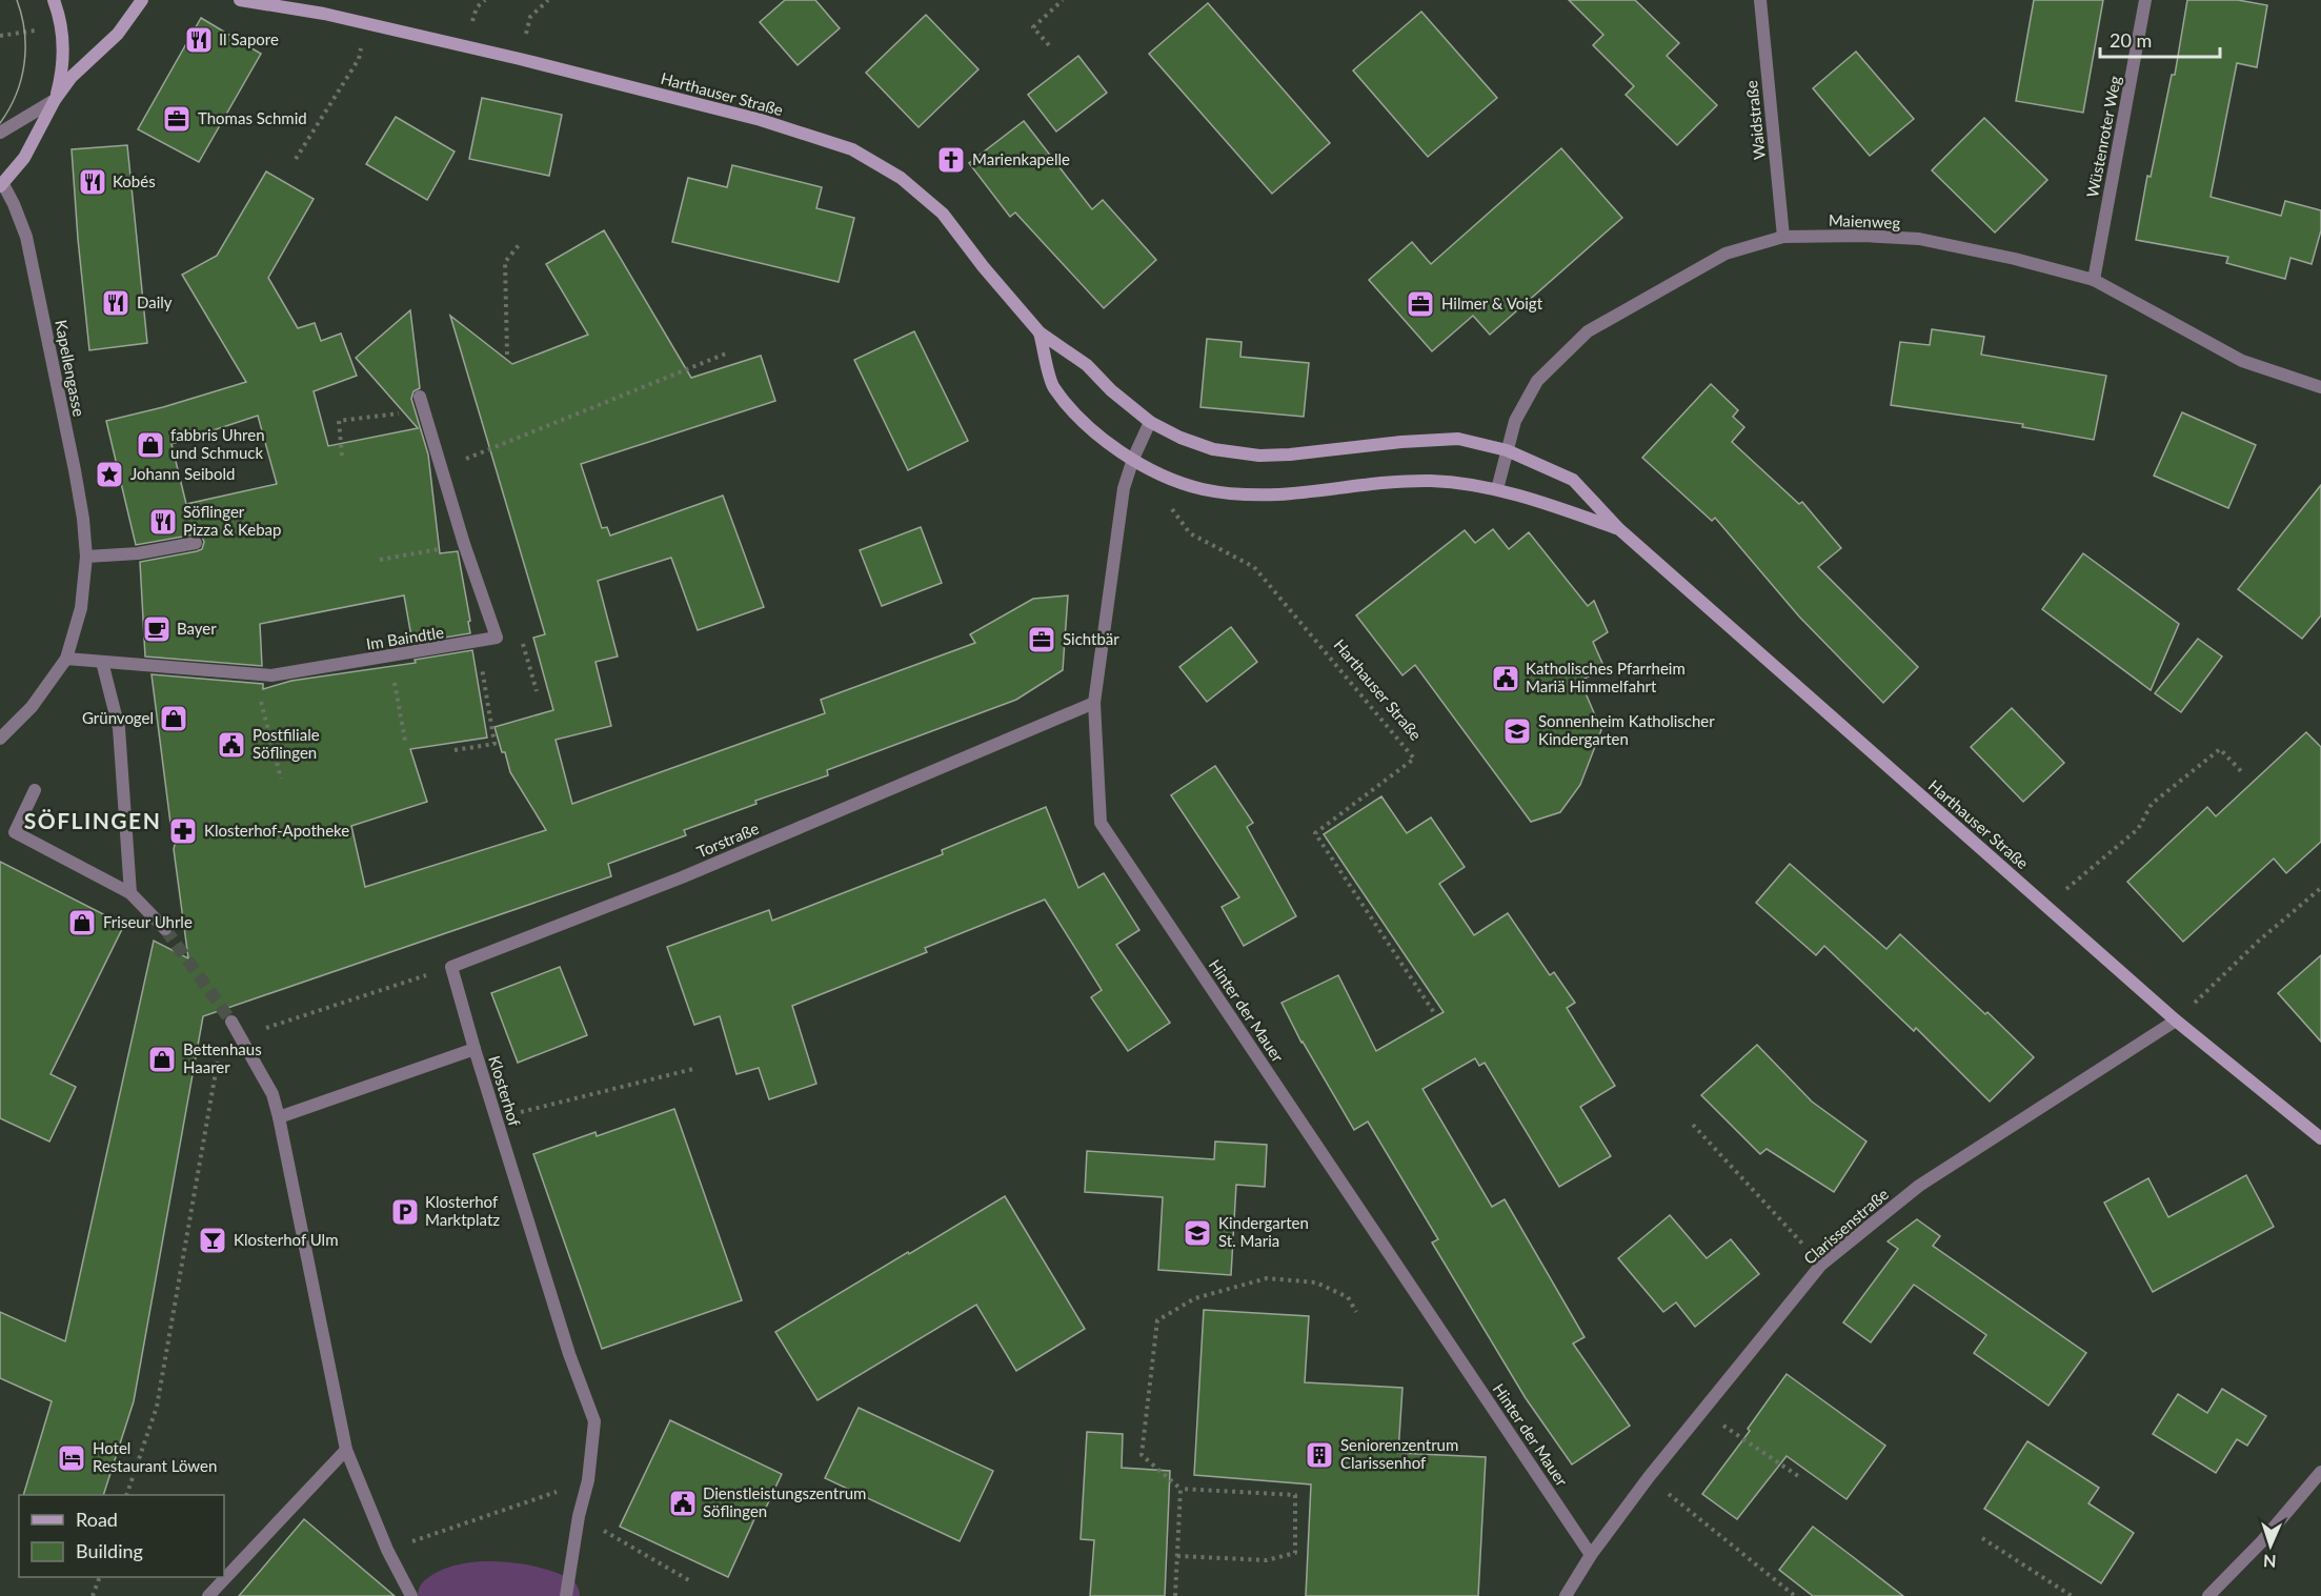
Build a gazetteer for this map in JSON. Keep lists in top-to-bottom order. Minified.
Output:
{"streets":{"street":["Harthauser Straße","Waidstraße","Wüstenroter Weg","Maienweg","Kapellengasse","Im Baindtle","Torstraße","Hinter der Mauer","Klosterhof","Clarissenstraße"]},"crossings":[["Harthauser Straße","Maienweg"],["Harthauser Straße","Hinter der Mauer"],["Harthauser Straße","Clarissenstraße"],["Waidstraße","Maienweg"],["Wüstenroter Weg","Maienweg"],["Kapellengasse","Im Baindtle"],["Torstraße","Hinter der Mauer"],["Hinter der Mauer","Clarissenstraße"]],"districts":["SÖFLINGEN"],"places":{"restaurant":["Il Sapore","Kobés","Daily","Söflinger Pizza & Kebap"],"office":["Thomas Schmid","Hilmer & Voigt","Sichtbär"],"church":["Marienkapelle"],"shop":["fabbris Uhren und Schmuck","Grünvogel","Friseur Uhrle","Bettenhaus Haarer"],"place":["Johann Seibold"],"cafe":["Bayer"],"public building":["Katholisches Pfarrheim Mariä Himmelfahrt","Postfiliale Söflingen","Dienstleistungszentrum Söflingen"],"school or university":["Sonnenheim Katholischer Kindergarten","Kindergarten St. Maria"],"pharmacy":["Klosterhof-Apotheke"],"parking":["Klosterhof Marktplatz"],"bar":["Klosterhof Ulm"],"building":["Seniorenzentrum Clarissenhof"],"hotel":["Hotel Restaurant Löwen"]},"legend":["Road","Building"],"scale_bar":"20 m","north":"bottom"}
